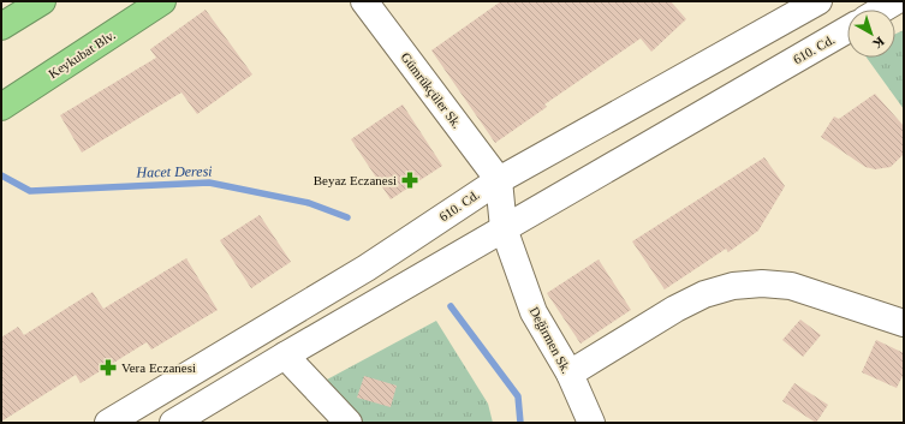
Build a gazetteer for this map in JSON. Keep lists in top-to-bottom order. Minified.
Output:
{"streets":{"highway":["Keykubat Blv."],"street":["610. Cd.","Gümrükçüler Sk.","Değirmen Sk."]},"crossings":[["610. Cd.","Gümrükçüler Sk."],["610. Cd.","Değirmen Sk."],["Gümrükçüler Sk.","Değirmen Sk."]],"water":["Hacet Deresi"],"places":{"pharmacy":["Beyaz Eczanesi","Vera Eczanesi"]},"north":"bottom right"}
